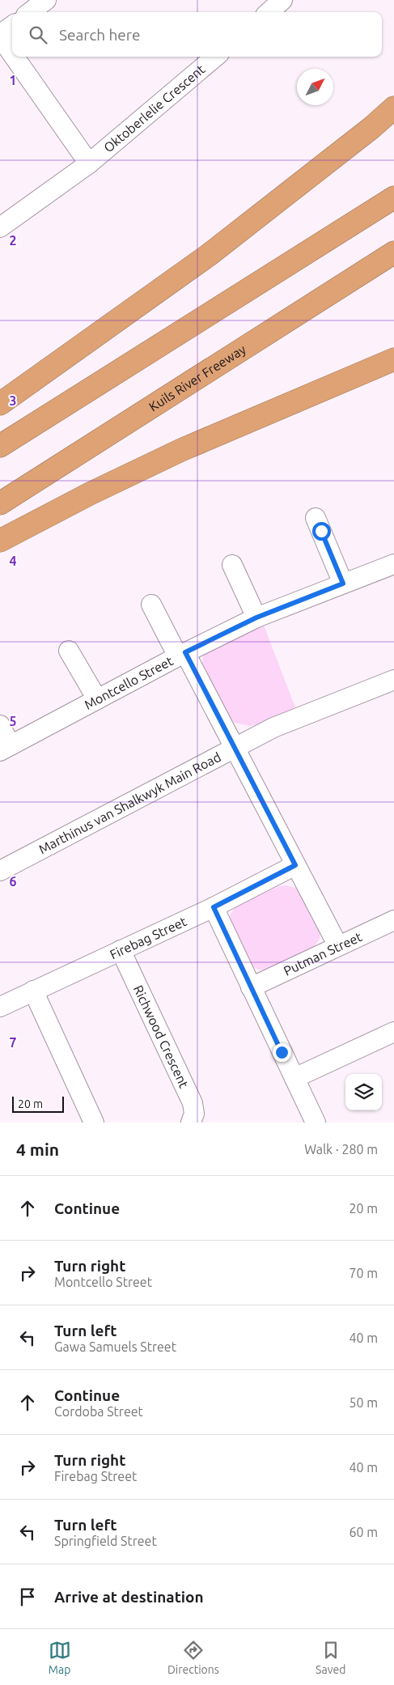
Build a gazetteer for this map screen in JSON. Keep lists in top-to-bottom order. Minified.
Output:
{"streets":{"highway":["Kuils River Freeway"],"street":["Oktoberlelie Crescent","Montcello Street","Marthinus van Shalkwyk Main Road","Firebag Street","Putman Street","Richwood Crescent"]},"crossings":[["Firebag Street","Richwood Crescent"]],"scale_bar":"20 m","north":"top right","page":{"search":"Search here","scale":"20 m","heading":["4 min","Walk · 280 m"],"list":[["Continue","20 m"],["Turn right","Montcello Street","70 m"],["Turn left","Gawa Samuels Street","40 m"],["Continue","Cordoba Street","50 m"],["Turn right","Firebag Street","40 m"],["Turn left","Springfield Street","60 m"],"Arrive at destination"],"nav":["Map","Directions","Saved"]},"grid":{"rows":["1","2","3","4","5","6","7"]}}
